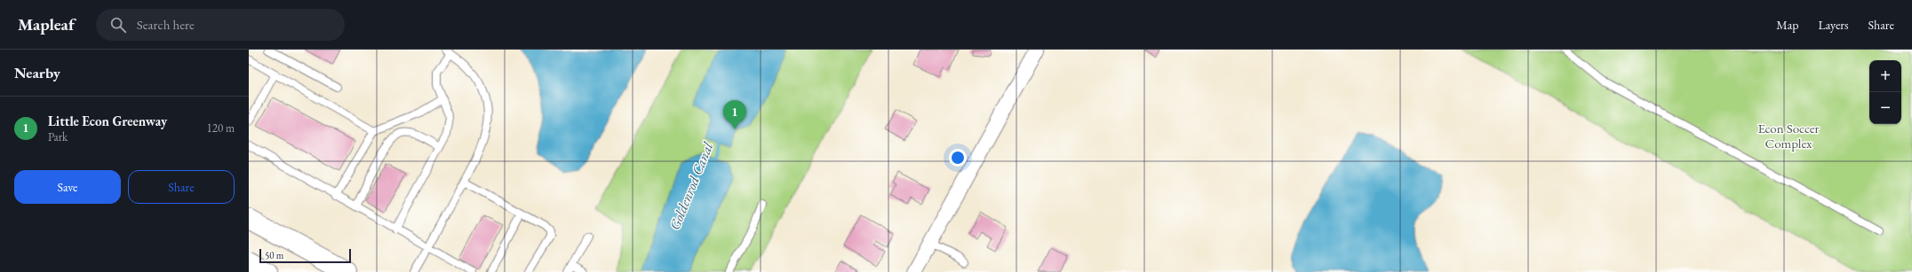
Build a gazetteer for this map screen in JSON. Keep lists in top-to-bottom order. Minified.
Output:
{"water":["Goldenrod Canal"],"parks":["Econ Soccer Complex"],"scale_bar":"50 m","page":{"header":"Mapleaf","search":"Search here","nav":["Map","Layers","Share"],"heading":"Nearby","map_buttons":["+","−"],"list":[{"mark":"1","name":"Little Econ Greenway","note":"Park","value":"120 m"}],"pins":"1","buttons":["Save","Share"],"scale":"50 m"}}
